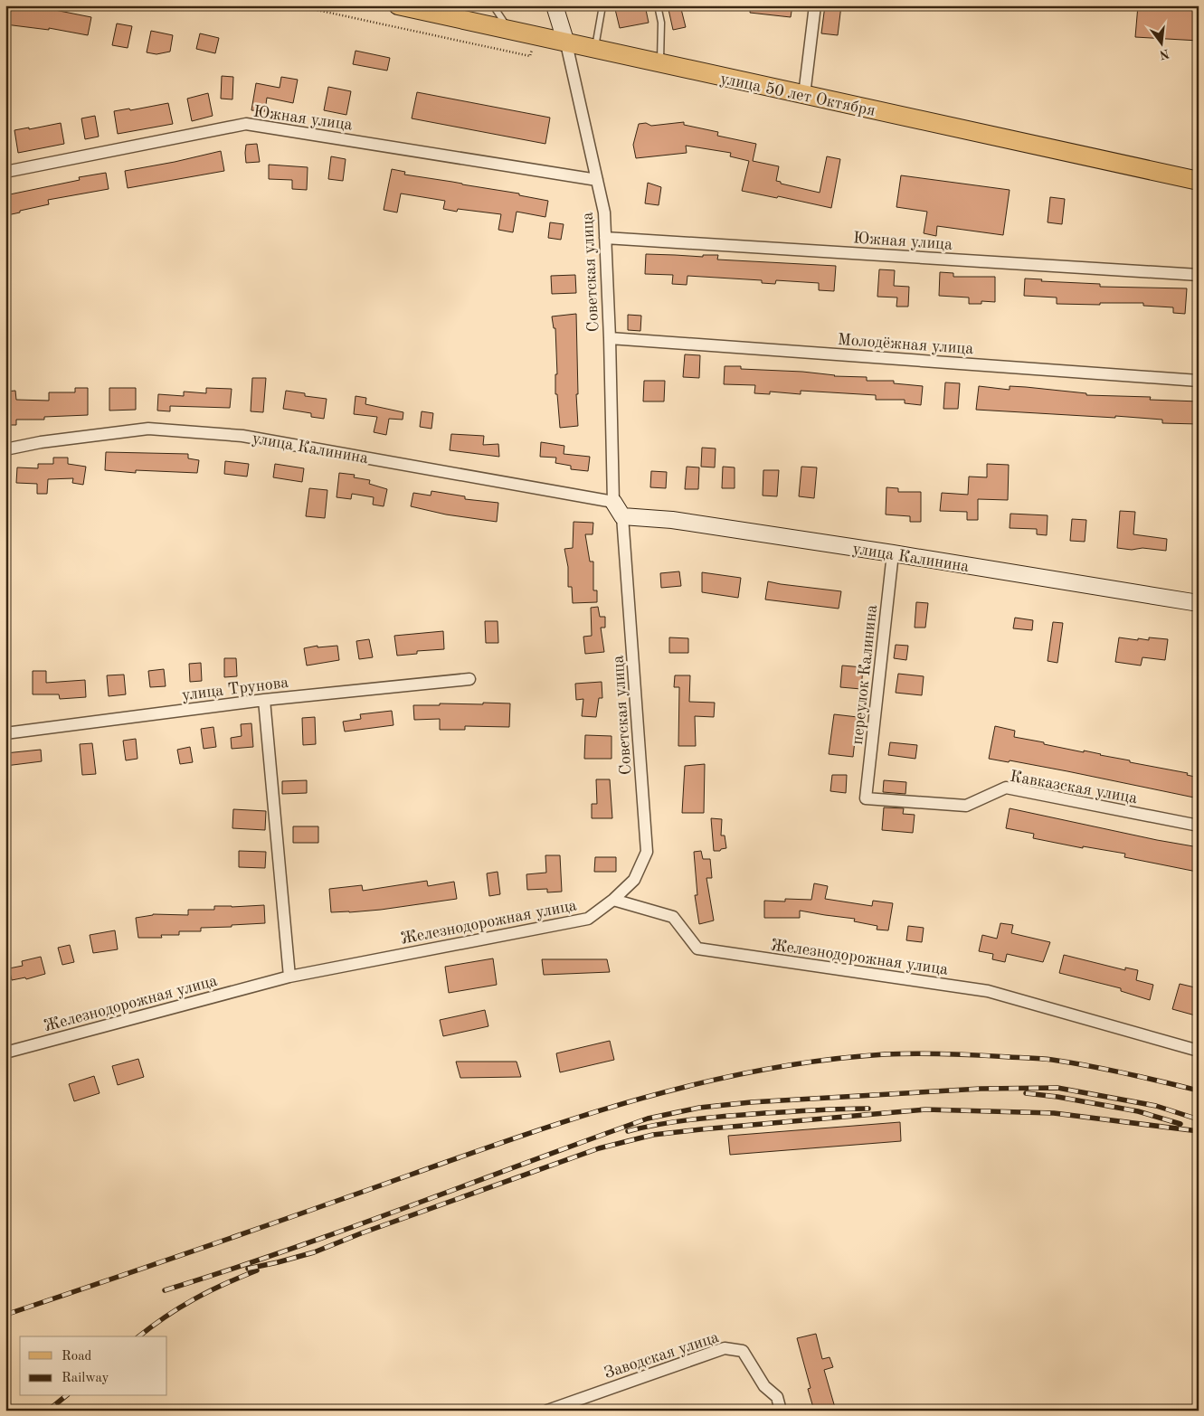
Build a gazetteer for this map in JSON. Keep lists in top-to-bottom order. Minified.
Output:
{"streets":{"main road":["улица 50 лет Октября"],"street":["Южная улица","Советская улица","Молодёжная улица","улица Калинина","переулок Калинина","улица Трунова","Кавказская улица","Железнодорожная улица","Заводская улица"]},"crossings":[["улица 50 лет Октября","Советская улица"],["Южная улица","Советская улица"],["Советская улица","Молодёжная улица"],["Советская улица","улица Калинина"],["Советская улица","Железнодорожная улица"],["улица Калинина","переулок Калинина"],["переулок Калинина","Кавказская улица"]],"legend":["Road","Railway"],"north":"bottom"}
